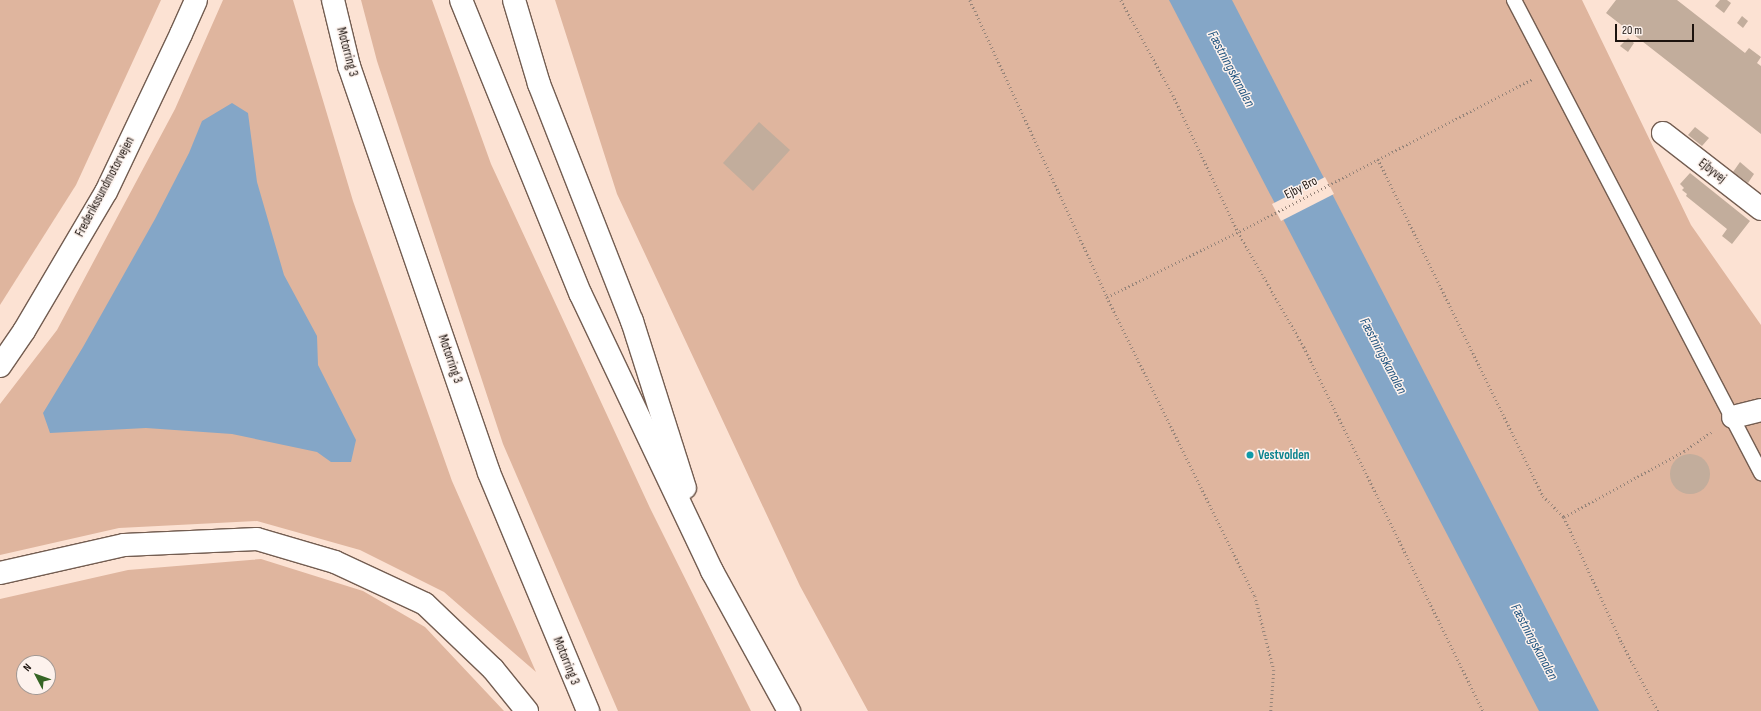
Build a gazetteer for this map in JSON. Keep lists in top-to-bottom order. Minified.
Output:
{"streets":{"main road":["Motorring 3","Ejbyvej","Frederikssundmotorvejen"],"path":["Ejby Bro"]},"water":["Fæstningskanalen"],"places":["Vestvolden"],"scale_bar":"20 m","north":"top left"}
